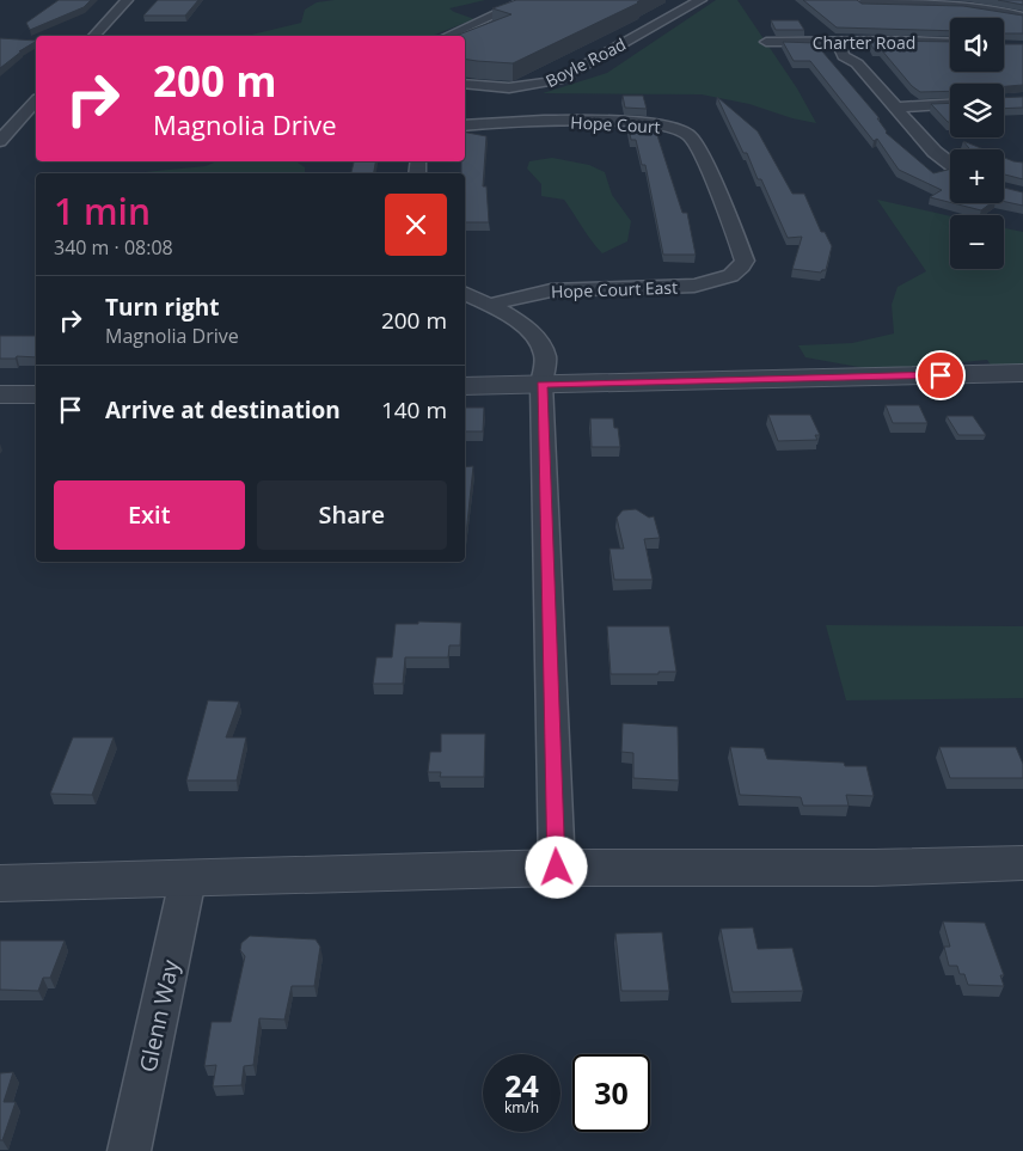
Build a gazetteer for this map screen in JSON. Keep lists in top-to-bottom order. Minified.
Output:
{"streets":{"street":["Charter Road","Boyle Road","Hope Court","Hope Court East","Glenn Way"]},"crossings":[["Hope Court","Hope Court East"]],"page":{"map_buttons":["+","−"],"turn":["200 m","Magnolia Drive"],"heading":["1 min","340 m · 08:08"],"list":[{"name":"Turn right","note":"Magnolia Drive","value":"200 m"},{"name":"Arrive at destination","value":"140 m"}],"buttons":["Exit","Share"],"speed":"24 km/h","limit":"30"}}
